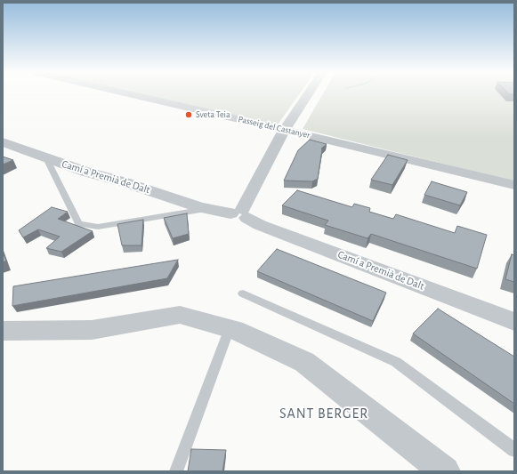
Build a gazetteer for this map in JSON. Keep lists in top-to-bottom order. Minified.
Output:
{"streets":{"street":["Passeig del Castanyer","Camí a Premià de Dalt"]},"districts":["SANT BERGER"],"places":["Sveta Teia"]}
